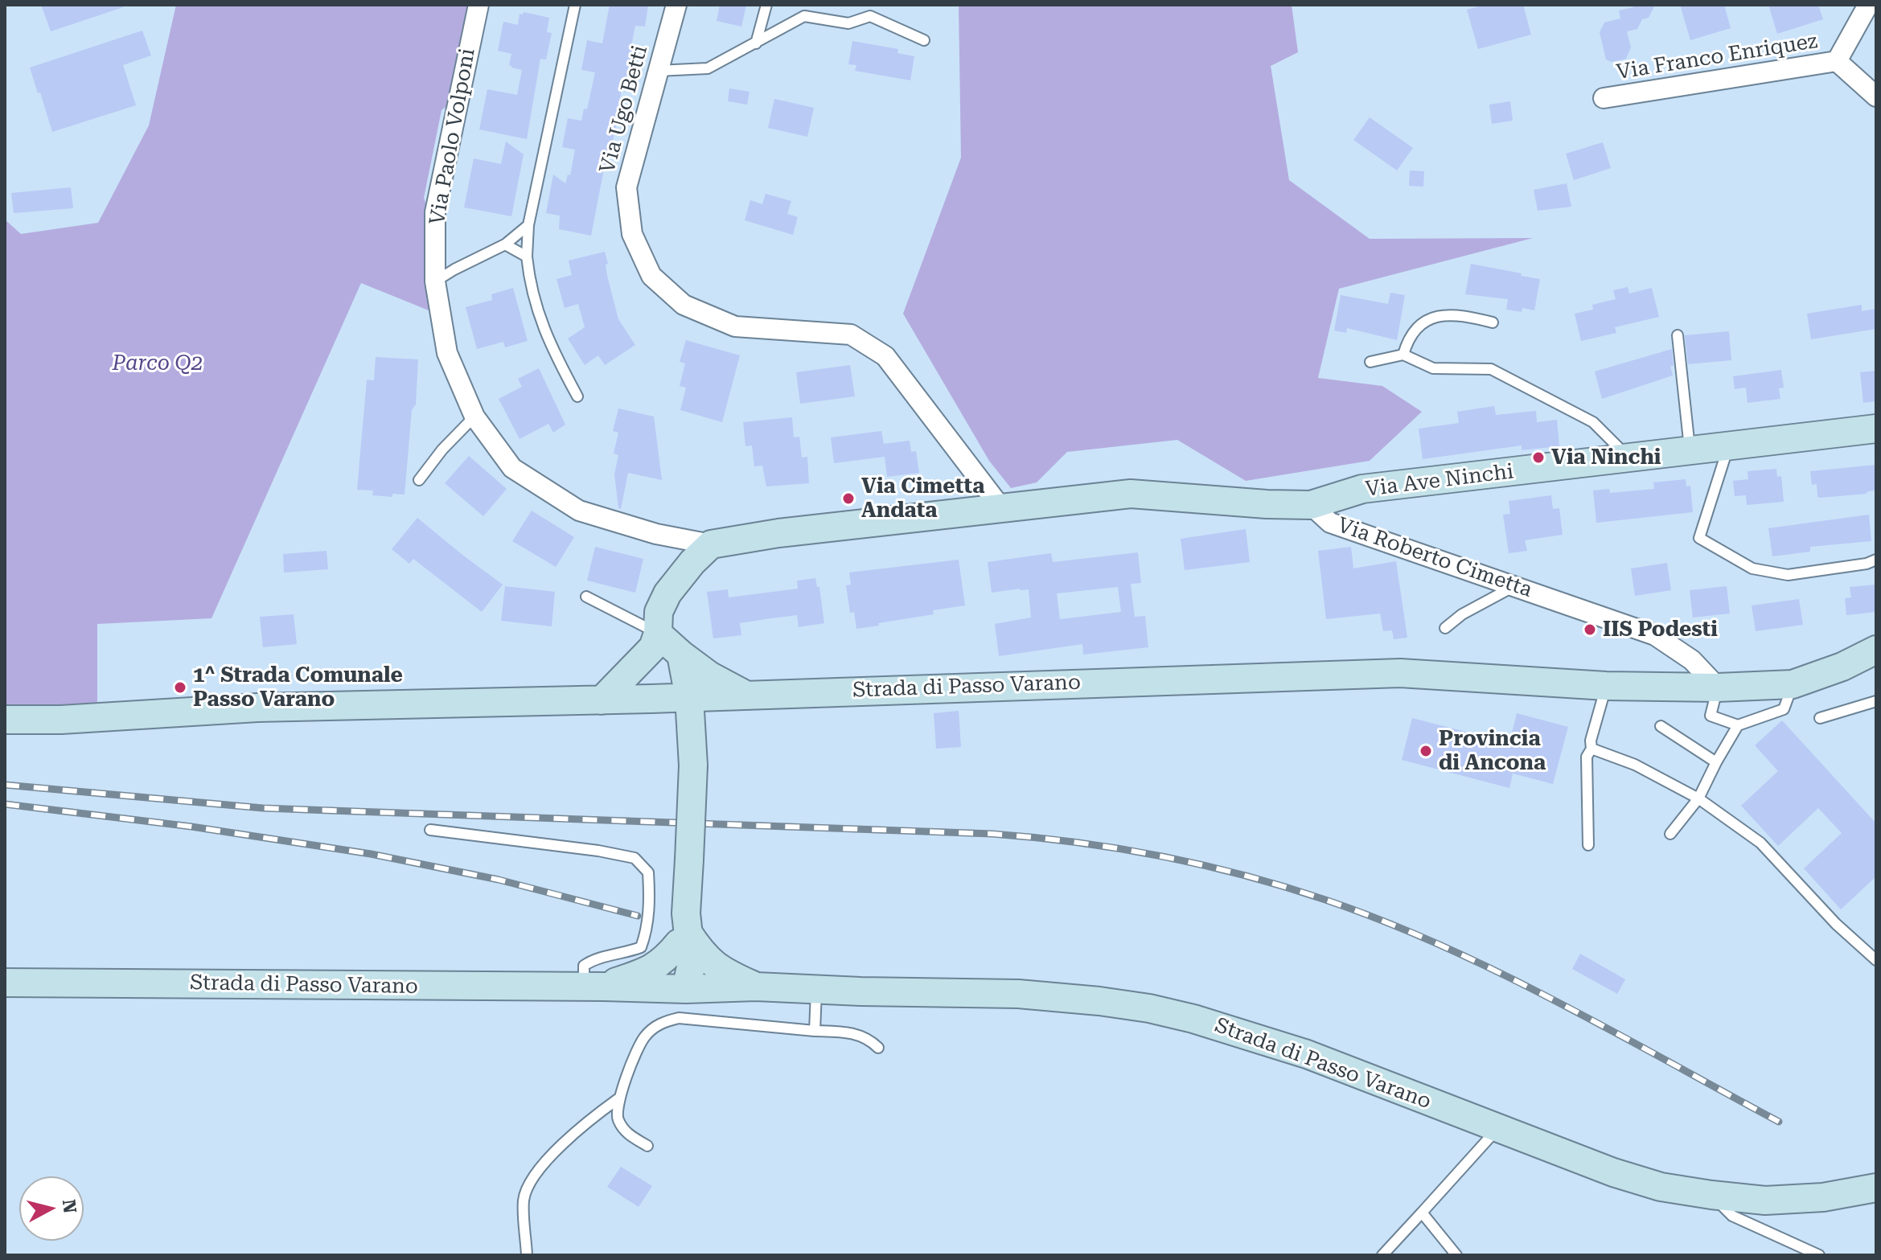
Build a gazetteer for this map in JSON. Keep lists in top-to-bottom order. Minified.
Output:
{"streets":{"street":["Via Franco Enriquez","Via Ugo Betti","Via Paolo Volponi","Via Ave Ninchi","Via Roberto Cimetta","Strada di Passo Varano"]},"crossings":[["Via Ave Ninchi","Via Roberto Cimetta"],["Via Roberto Cimetta","Strada di Passo Varano"]],"parks":["Parco Q2"],"places":["Via Ninchi","Via Cimetta Andata","IIS Podesti","1^ Strada Comunale Passo Varano","Provincia di Ancona"],"north":"right"}
